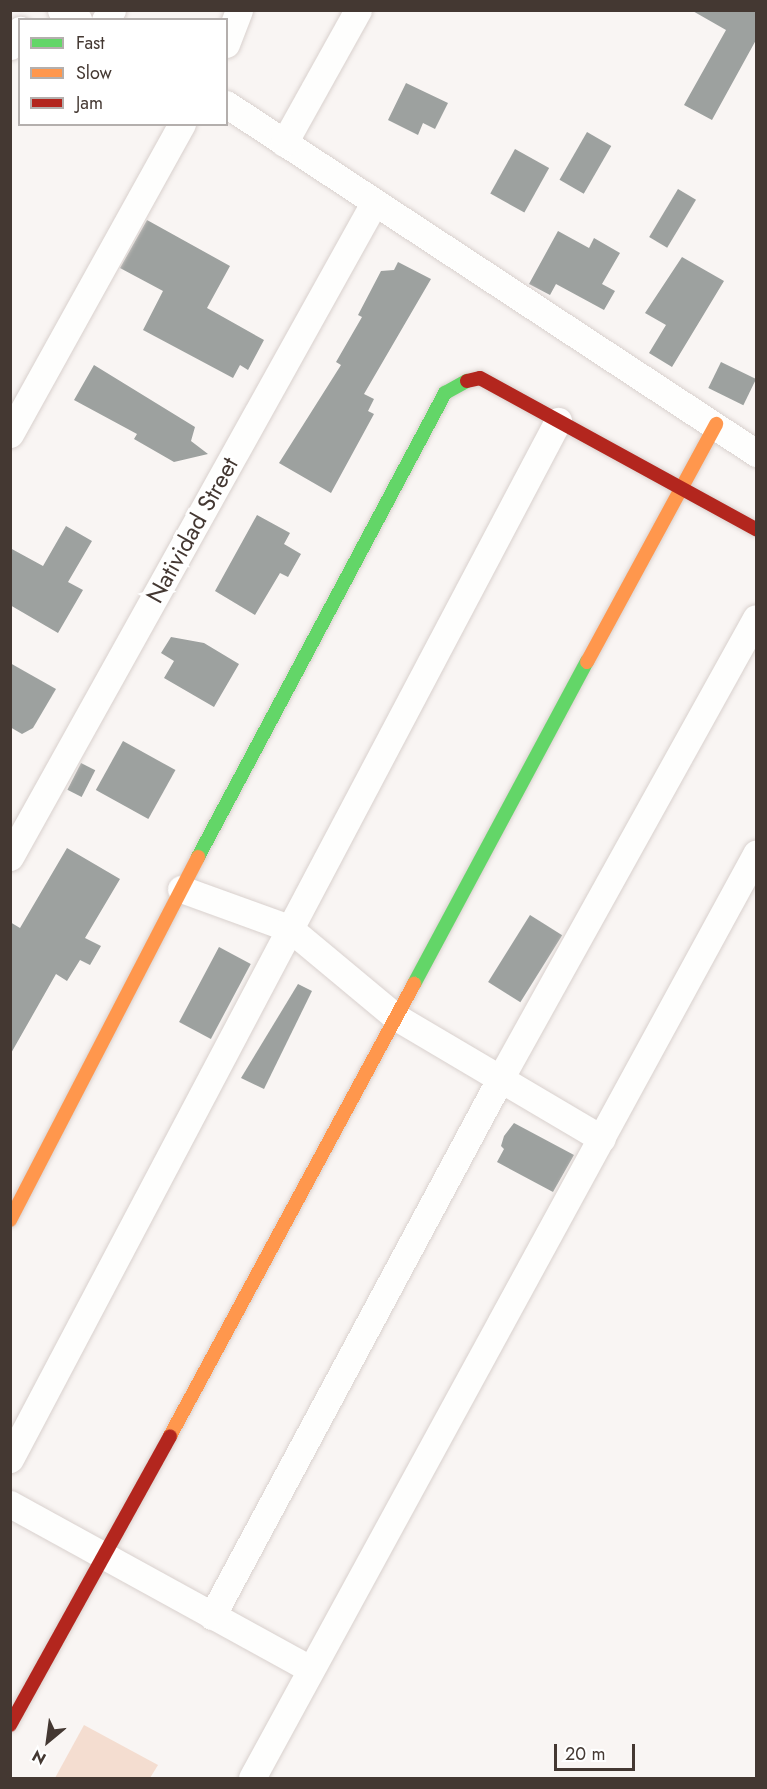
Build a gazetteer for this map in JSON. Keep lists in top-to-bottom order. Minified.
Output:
{"streets":{"street":["Natividad Street"]},"legend":["Fast","Slow","Jam"],"scale_bar":"20 m","north":"bottom left"}
